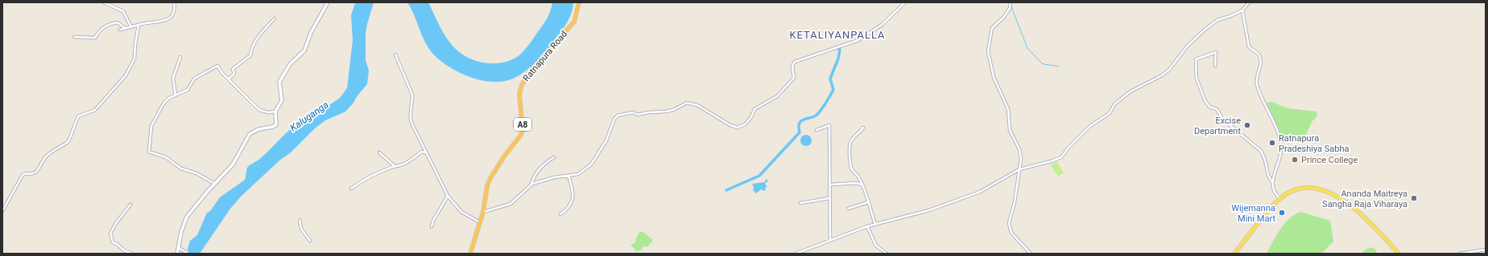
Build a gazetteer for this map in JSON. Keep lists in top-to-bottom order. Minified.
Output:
{"streets":{"highway":["Ratnapura Road","A8"]},"districts":["KETALIYANPALLA"],"water":["Kaluganga"],"places":["Excise Department","Ratnapura Pradeshiya Sabha","Prince College","Ananda Maitreya Sangha Raja Viharaya","Wijemanna Mini Mart"]}
